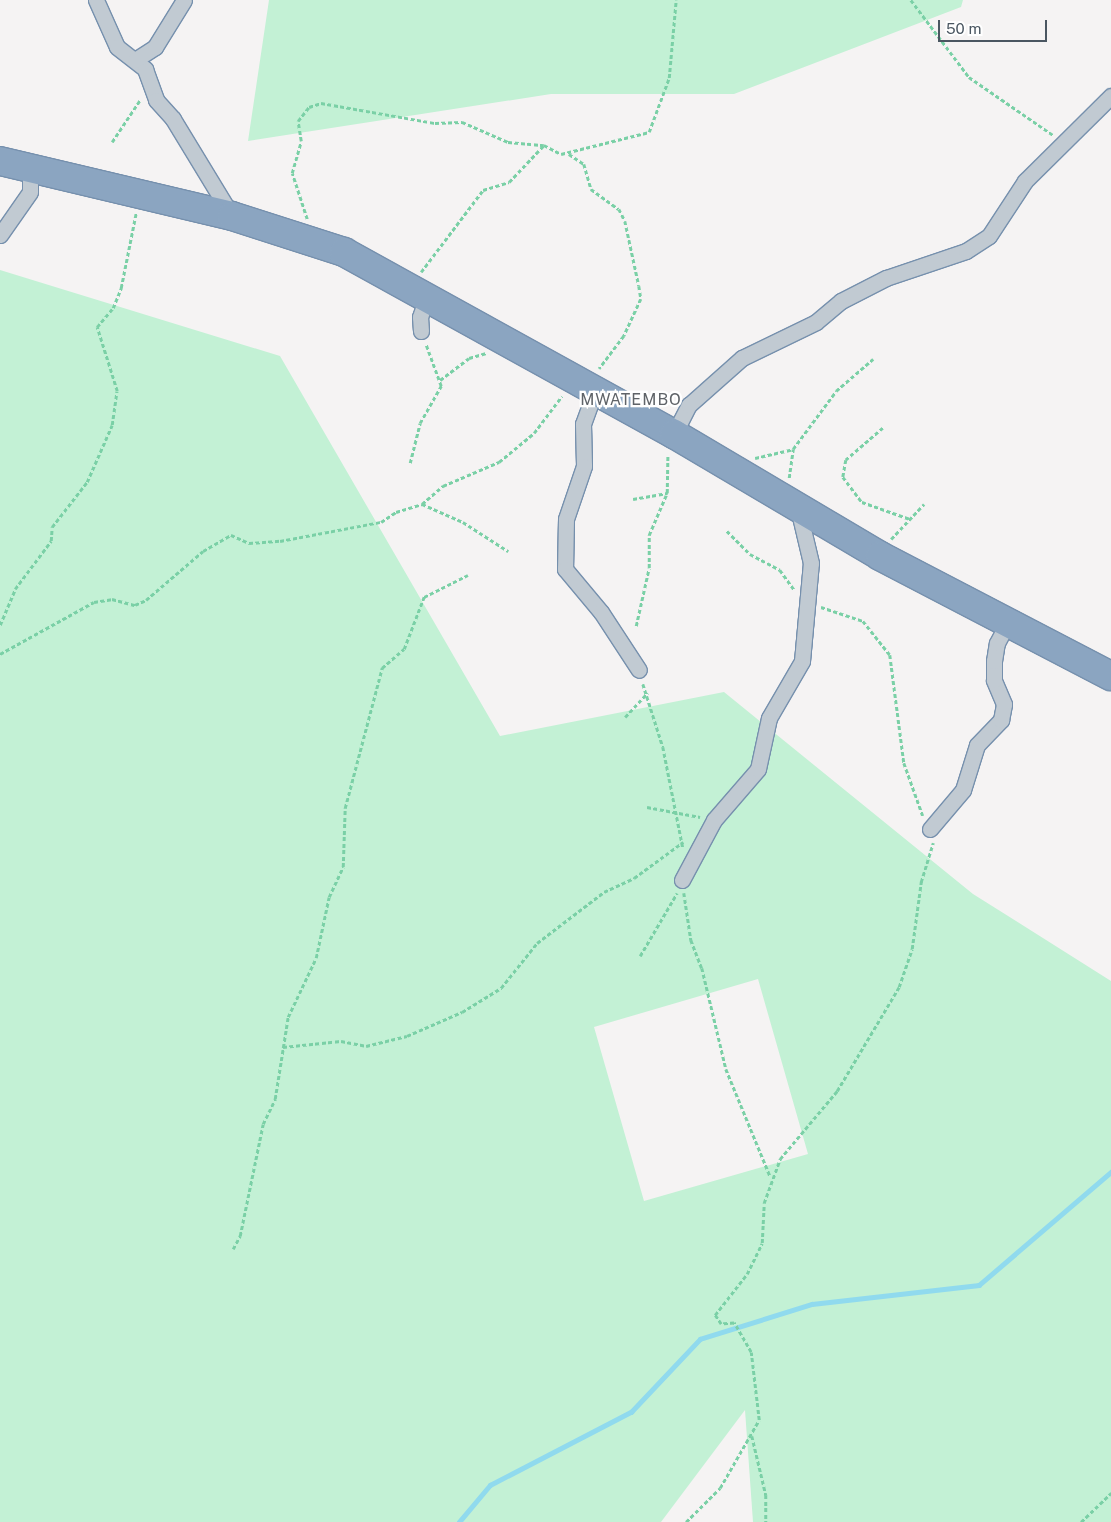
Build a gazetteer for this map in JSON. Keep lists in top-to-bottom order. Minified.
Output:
{"districts":["MWATEMBO"],"scale_bar":"50 m"}
